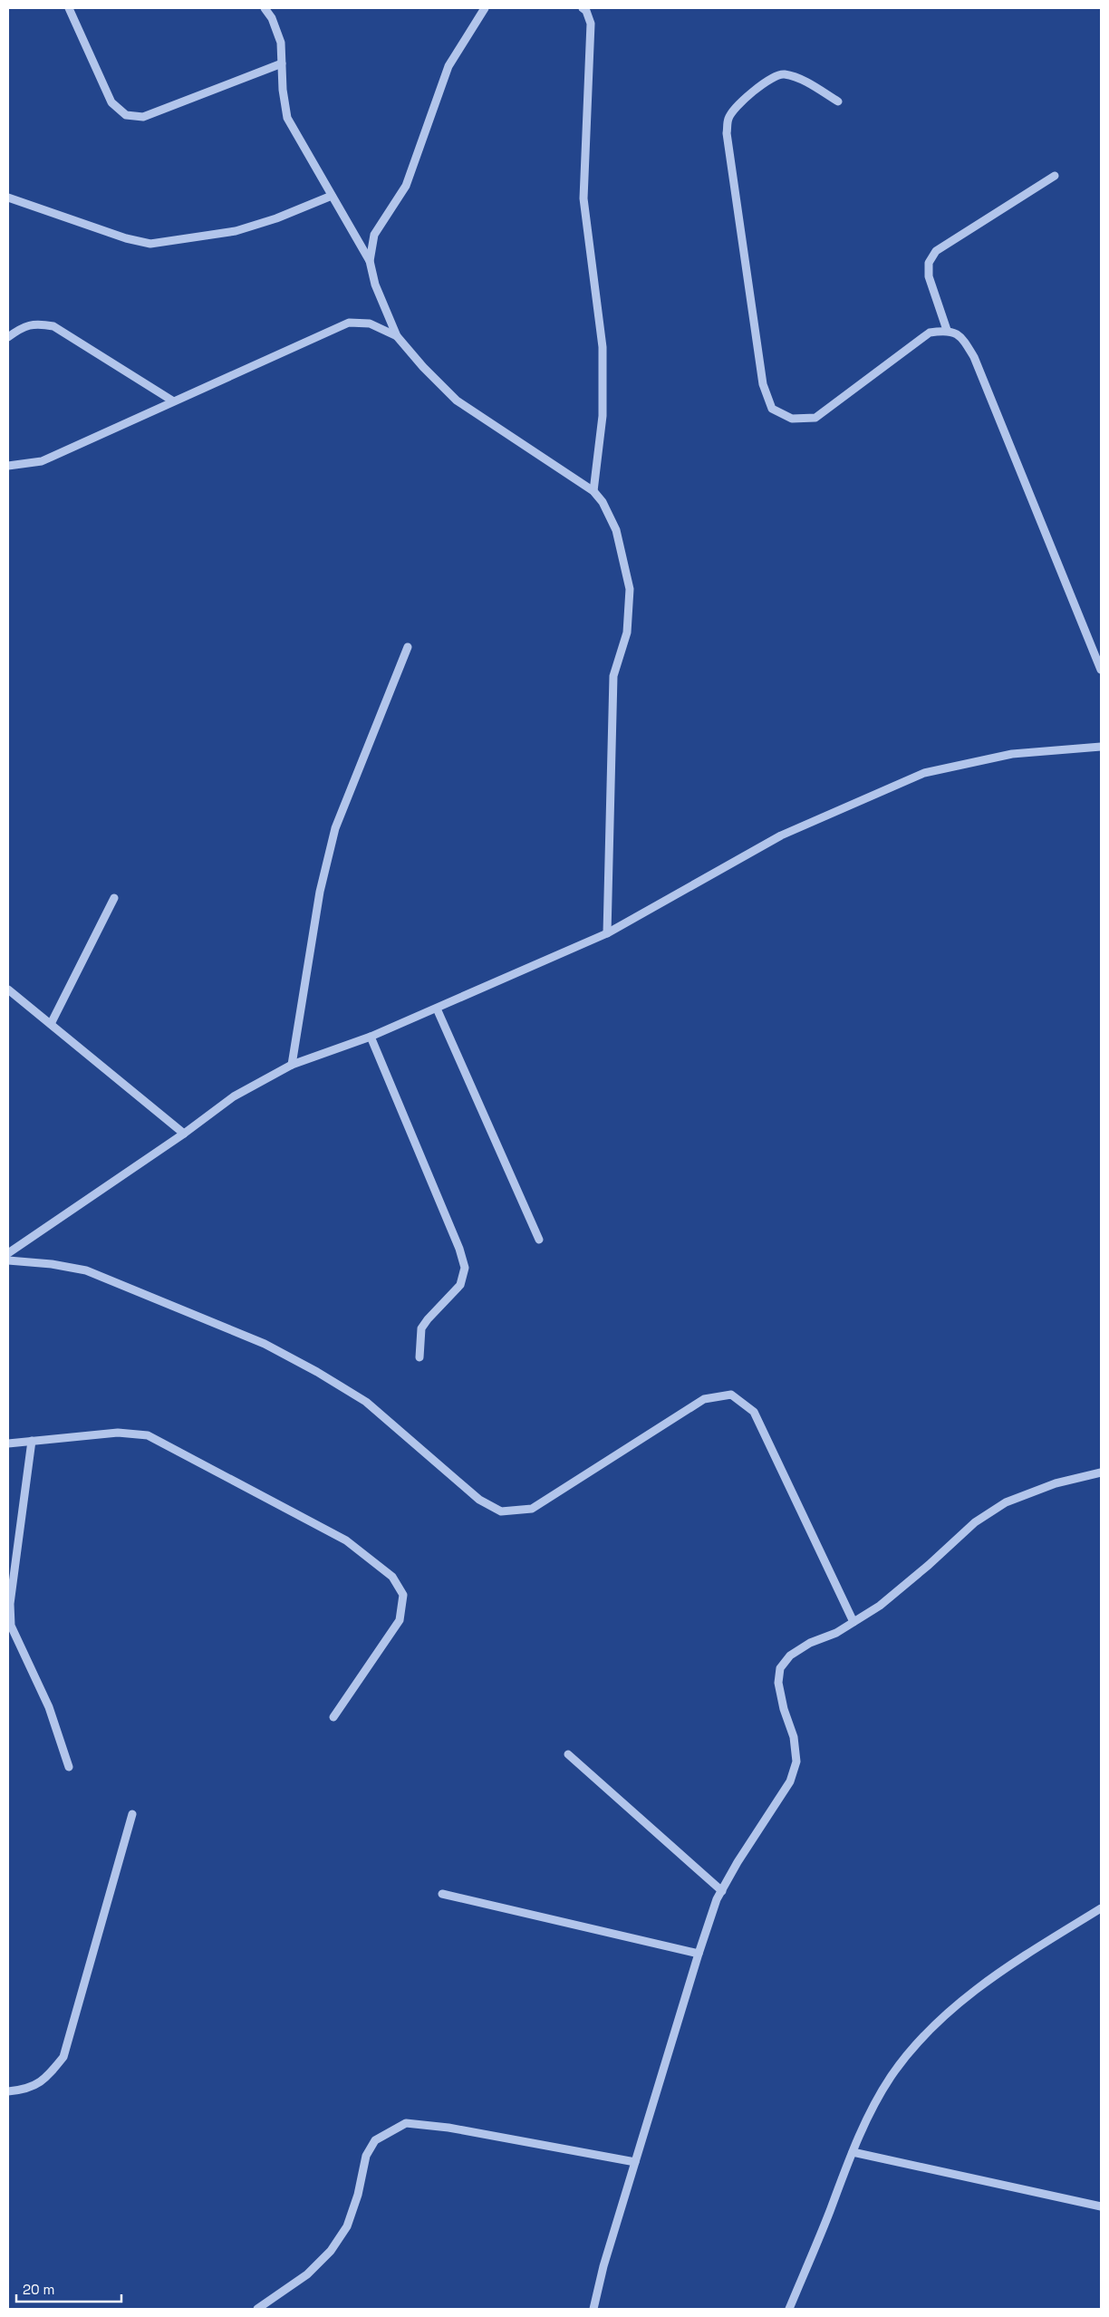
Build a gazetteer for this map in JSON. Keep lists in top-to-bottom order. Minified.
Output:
{"scale_bar":"20 m"}
